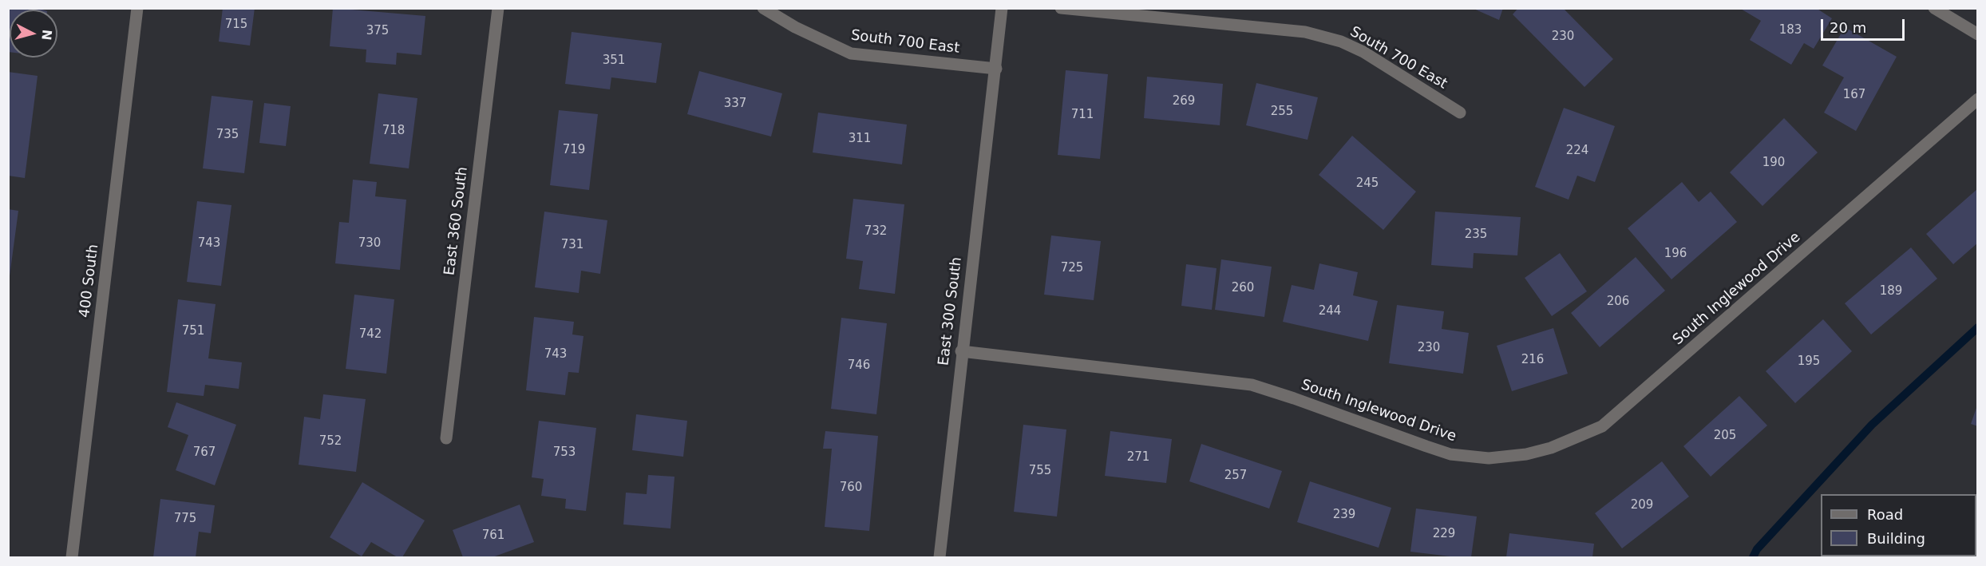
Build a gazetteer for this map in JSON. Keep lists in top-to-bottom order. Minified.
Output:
{"streets":{"street":["South 700 East","East 360 South","400 South","South Inglewood Drive","East 300 South"]},"crossings":[["South 700 East","East 300 South"],["South Inglewood Drive","East 300 South"]],"house_numbers":["715","183","375","230","351","167","269","337","255","711","718","735","311","719","224","190","245","732","235","743","730","731","196","725","260","189","206","244","751","742","230","743","216","195","746","205","752","767","753","271","755","257","760","209","239","775","229","761"],"legend":["Road","Building"],"scale_bar":"20 m","north":"right"}
